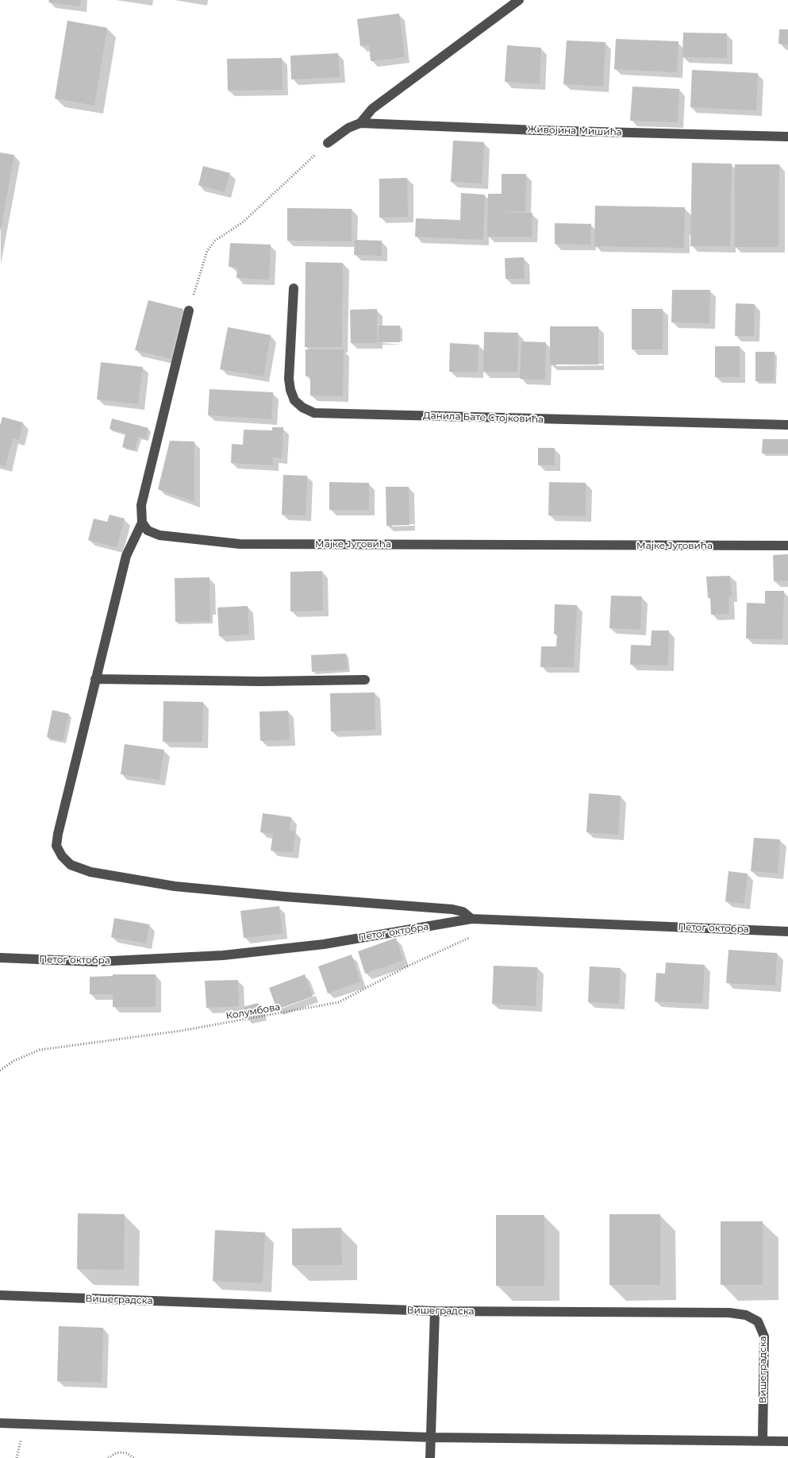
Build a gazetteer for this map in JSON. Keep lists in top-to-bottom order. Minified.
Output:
{"streets":{"street":["Живојина Мишића","Данила Бате Стојковића","Мајке Југовића","Петог октобра","Вишеградска"],"path":["Колумбова"]}}
